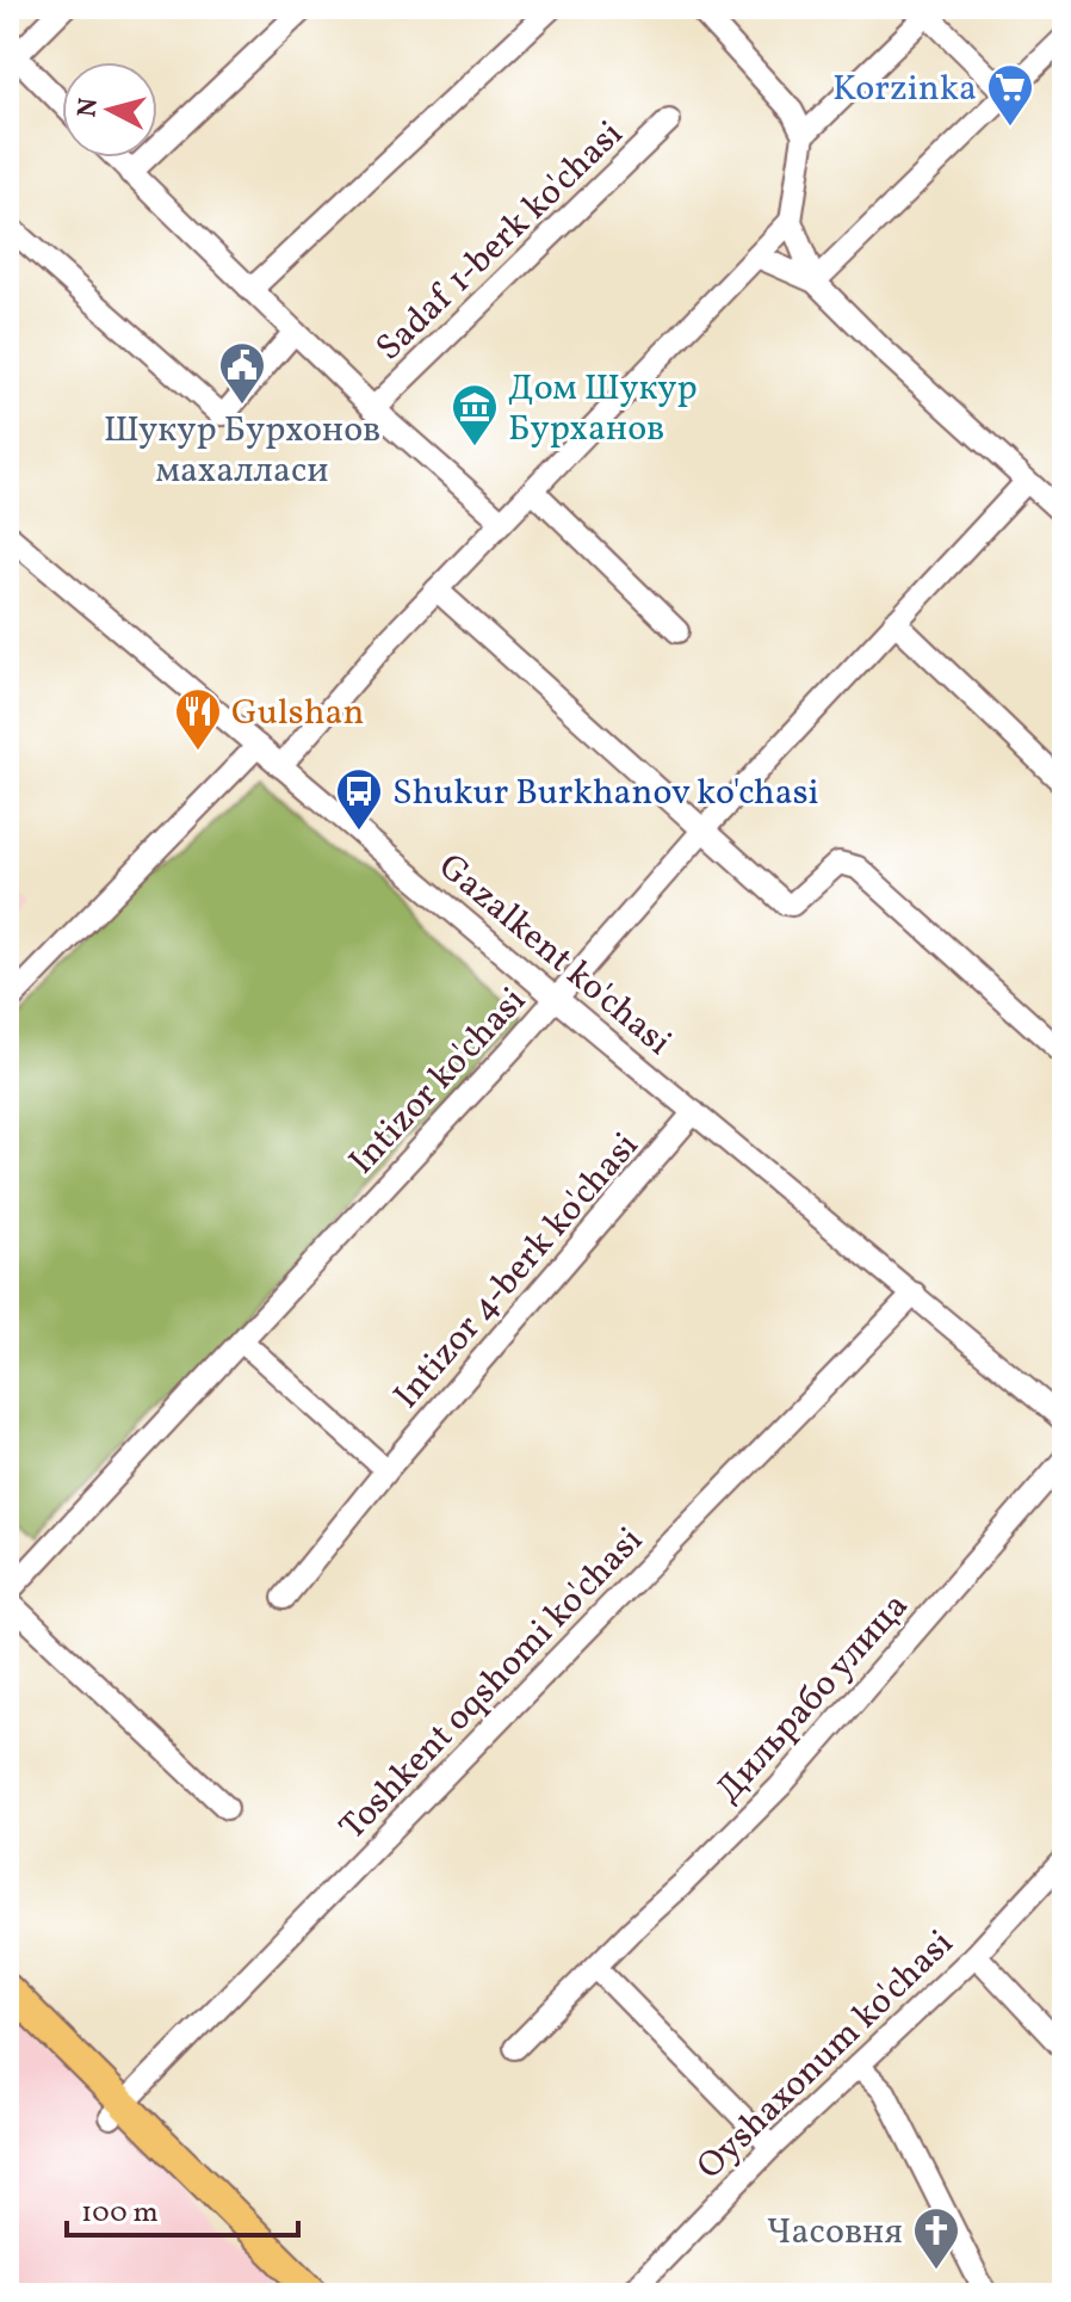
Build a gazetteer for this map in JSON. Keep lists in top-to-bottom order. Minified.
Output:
{"streets":{"street":["Sadaf 1-berk ko'chasi","Gazalkent ko'chasi","Intizor ko'chasi","Intizor 4-berk ko'chasi","Toshkent oqshomi ko'chasi","Дильрабо улица","Oyshaxonum ko'chasi"]},"crossings":[["Gazalkent ko'chasi","Intizor ko'chasi"],["Gazalkent ko'chasi","Intizor 4-berk ko'chasi"],["Gazalkent ko'chasi","Toshkent oqshomi ko'chasi"]],"places":{"supermarket":["Korzinka"],"public building":["Шукур Бурхонов махалласи"],"museum":["Дом Шукур Бурханов"],"restaurant":["Gulshan"],"bus stop":["Shukur Burkhanov ko'chasi"],"church":["Часовня"]},"scale_bar":"100 m","north":"left"}
